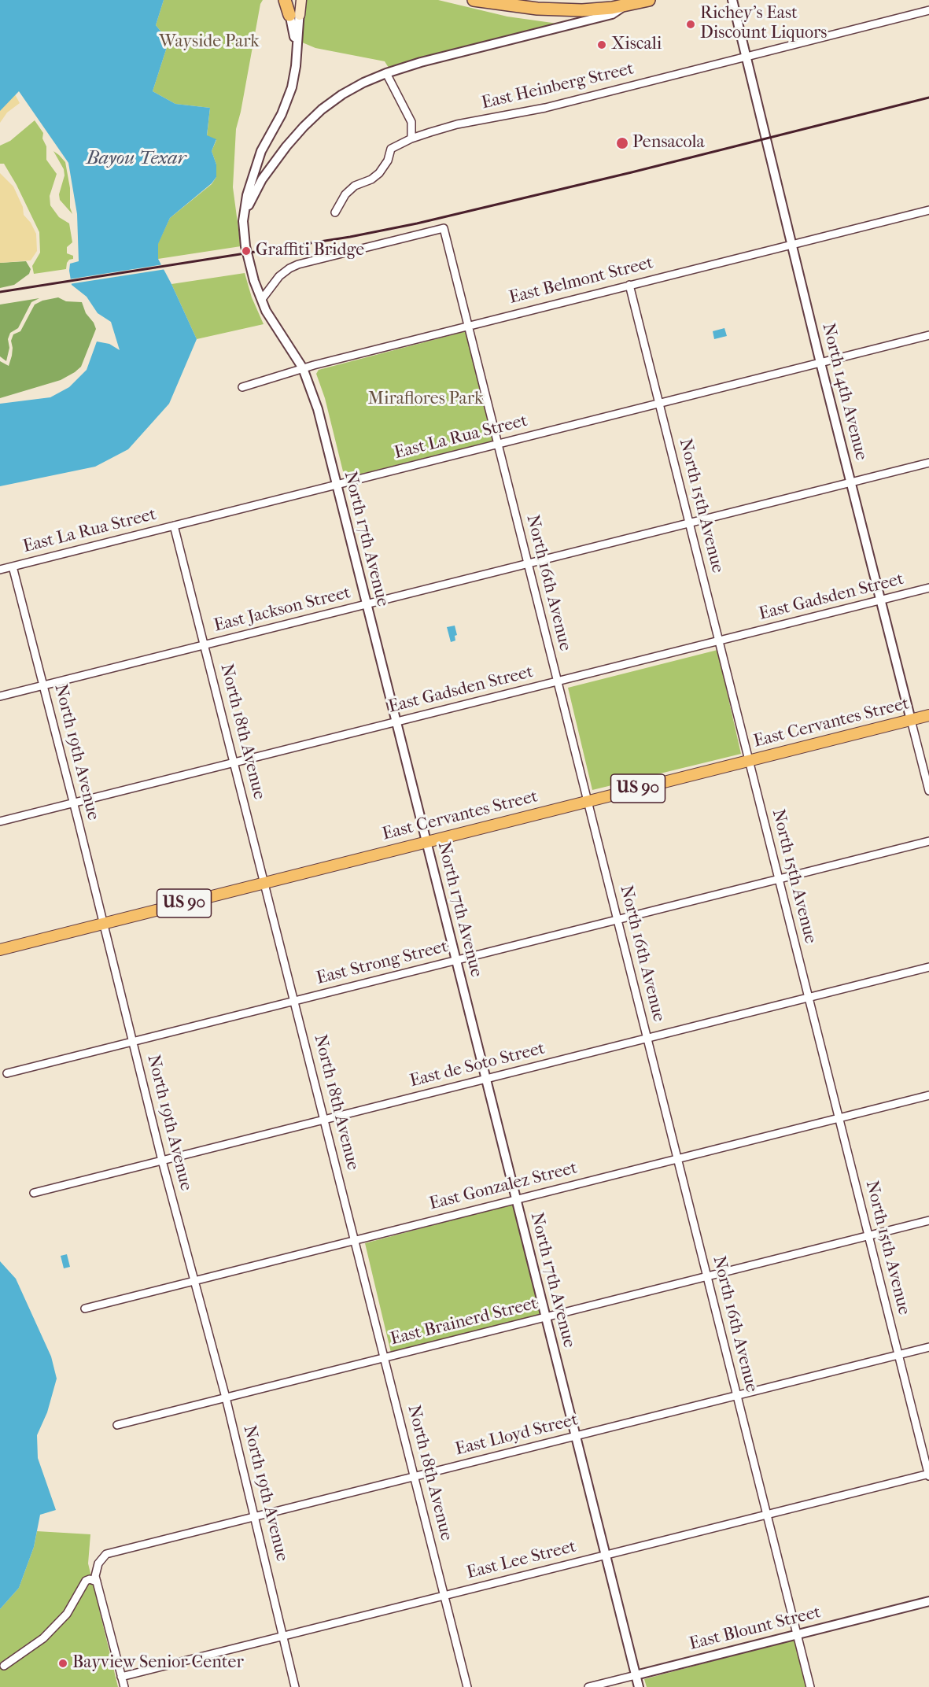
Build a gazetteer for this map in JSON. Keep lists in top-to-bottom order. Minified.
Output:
{"streets":{"main road":["East Cervantes Street","US 90"],"street":["East Heinberg Street","East Belmont Street","North 14th Avenue","East La Rua Street","North 15th Avenue","North 17th Avenue","North 16th Avenue","East Gadsden Street","East Jackson Street","North 18th Avenue","North 19th Avenue","East Strong Street","East de Soto Street","East Gonzalez Street","East Brainerd Street","East Lloyd Street","East Lee Street","East Blount Street"]},"crossings":[["East Heinberg Street","North 14th Avenue"],["East Belmont Street","North 14th Avenue"],["East Belmont Street","North 15th Avenue"],["East Belmont Street","North 17th Avenue"],["East Belmont Street","North 16th Avenue"],["North 14th Avenue","East La Rua Street"],["North 14th Avenue","East Gadsden Street"],["North 14th Avenue","East Jackson Street"],["North 14th Avenue","East Cervantes Street"],["East La Rua Street","North 15th Avenue"],["East La Rua Street","North 17th Avenue"],["East La Rua Street","North 16th Avenue"],["East La Rua Street","North 18th Avenue"],["East La Rua Street","North 19th Avenue"],["North 15th Avenue","East Gadsden Street"],["North 15th Avenue","East Jackson Street"],["North 15th Avenue","East Cervantes Street"],["North 15th Avenue","East Strong Street"],["North 15th Avenue","East de Soto Street"],["North 15th Avenue","East Gonzalez Street"],["North 15th Avenue","East Brainerd Street"],["North 15th Avenue","East Lloyd Street"],["North 15th Avenue","East Lee Street"],["North 17th Avenue","North 16th Avenue"],["North 17th Avenue","East Gadsden Street"],["North 17th Avenue","East Jackson Street"],["North 17th Avenue","East Cervantes Street"],["North 17th Avenue","East Strong Street"],["North 17th Avenue","East de Soto Street"],["North 17th Avenue","East Gonzalez Street"],["North 17th Avenue","East Brainerd Street"],["North 17th Avenue","East Lloyd Street"],["North 17th Avenue","East Lee Street"],["North 17th Avenue","East Blount Street"],["North 16th Avenue","East Gadsden Street"],["North 16th Avenue","East Jackson Street"],["North 16th Avenue","East Cervantes Street"],["North 16th Avenue","East Strong Street"],["North 16th Avenue","East de Soto Street"],["North 16th Avenue","East Gonzalez Street"],["North 16th Avenue","East Brainerd Street"],["North 16th Avenue","East Lloyd Street"],["North 16th Avenue","East Lee Street"],["North 16th Avenue","East Blount Street"],["East Gadsden Street","North 18th Avenue"],["East Gadsden Street","North 19th Avenue"],["East Jackson Street","North 18th Avenue"],["East Jackson Street","North 19th Avenue"],["East Cervantes Street","North 18th Avenue"],["East Cervantes Street","North 19th Avenue"],["North 18th Avenue","East Strong Street"],["North 18th Avenue","East de Soto Street"],["North 18th Avenue","East Gonzalez Street"],["North 18th Avenue","East Brainerd Street"],["North 18th Avenue","East Lloyd Street"],["North 18th Avenue","East Lee Street"],["North 19th Avenue","East Strong Street"],["North 19th Avenue","East de Soto Street"],["North 19th Avenue","East Gonzalez Street"],["North 19th Avenue","East Brainerd Street"],["North 19th Avenue","East Lloyd Street"],["North 19th Avenue","East Lee Street"]],"water":["Bayou Texar"],"parks":["Wayside Park","Miraflores Park"],"places":["Richey's East Discount Liquors","Xiscali","Pensacola","Graffiti Bridge","Bayview Senior Center"]}
